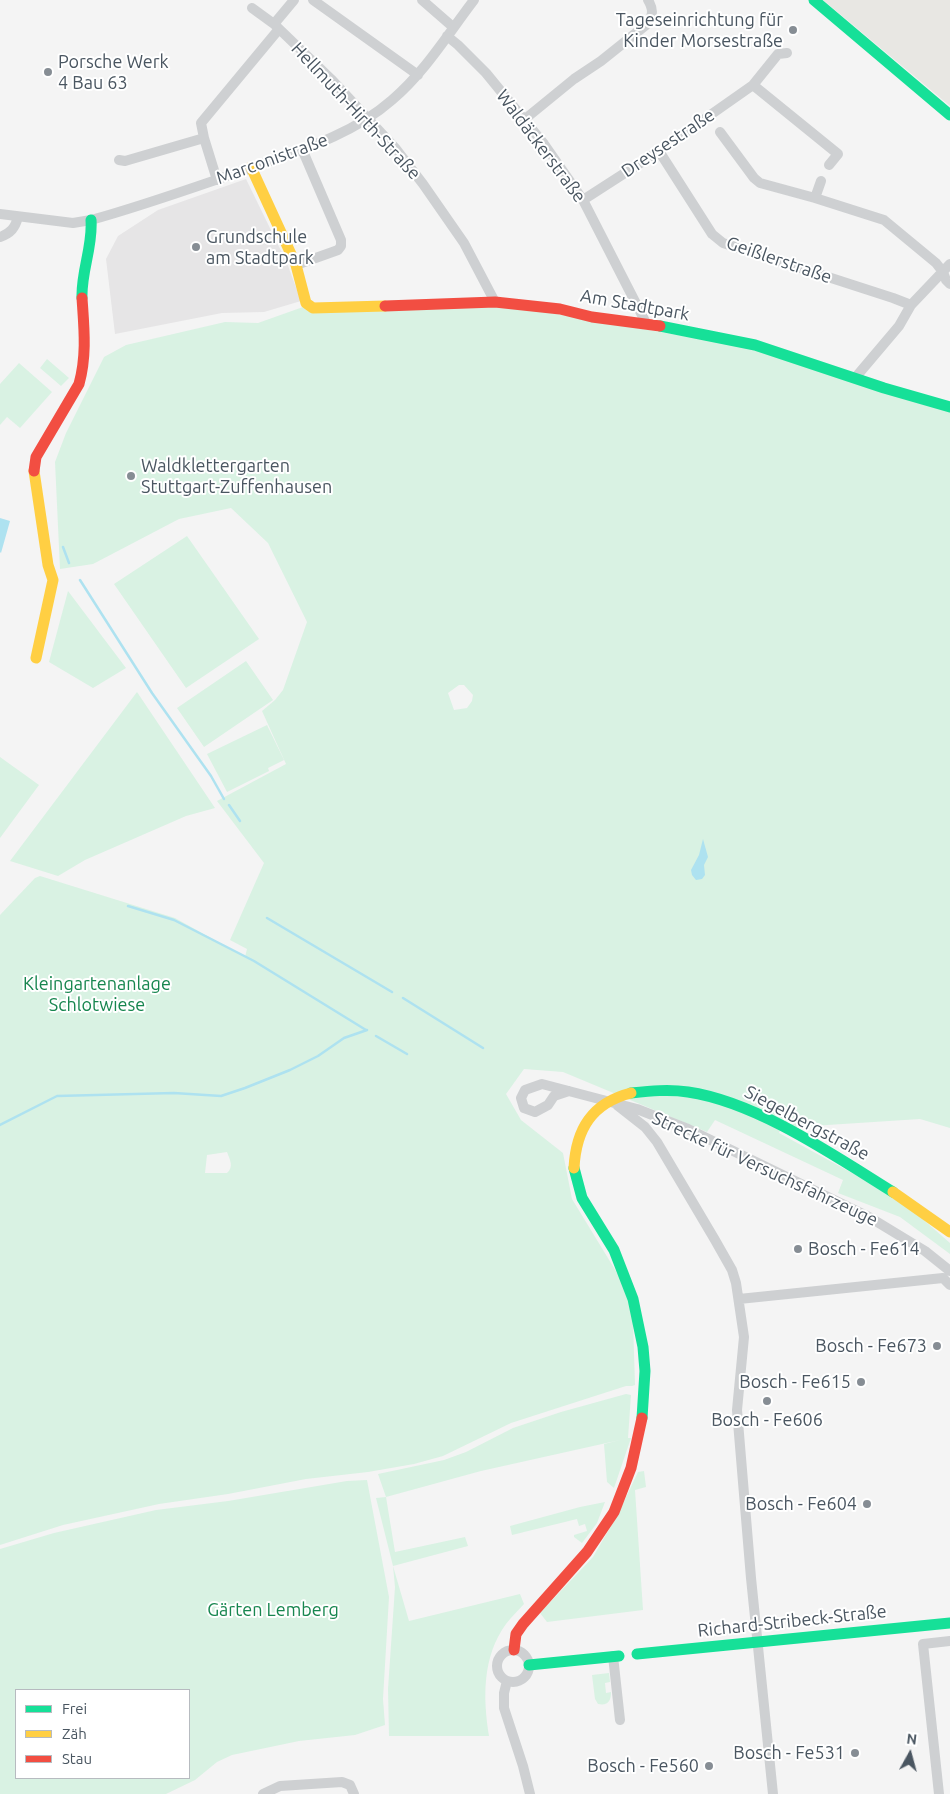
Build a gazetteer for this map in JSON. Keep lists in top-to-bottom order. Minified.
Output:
{"streets":{"street":["Hellmuth-Hirth-Straße","Dreysestraße","Waldäckerstraße","Marconistraße","Geißlerstraße","Am Stadtpark","Siegelbergstraße","Strecke für Versuchsfahrzeuge","Richard-Stribeck-Straße"]},"crossings":[["Hellmuth-Hirth-Straße","Marconistraße"],["Hellmuth-Hirth-Straße","Am Stadtpark"],["Dreysestraße","Waldäckerstraße"],["Dreysestraße","Geißlerstraße"],["Waldäckerstraße","Marconistraße"],["Waldäckerstraße","Am Stadtpark"]],"parks":["Kleingartenanlage Schlotwiese","Gärten Lemberg"],"places":["Tageseinrichtung für Kinder Morsestraße","Porsche Werk 4 Bau 63","Grundschule am Stadtpark","Waldklettergarten Stuttgart-Zuffenhausen","Bosch - Fe614","Bosch - Fe673","Bosch - Fe615","Bosch - Fe606","Bosch - Fe604","Bosch - Fe531","Bosch - Fe560"],"legend":["Frei","Zäh","Stau"],"north":"top"}
